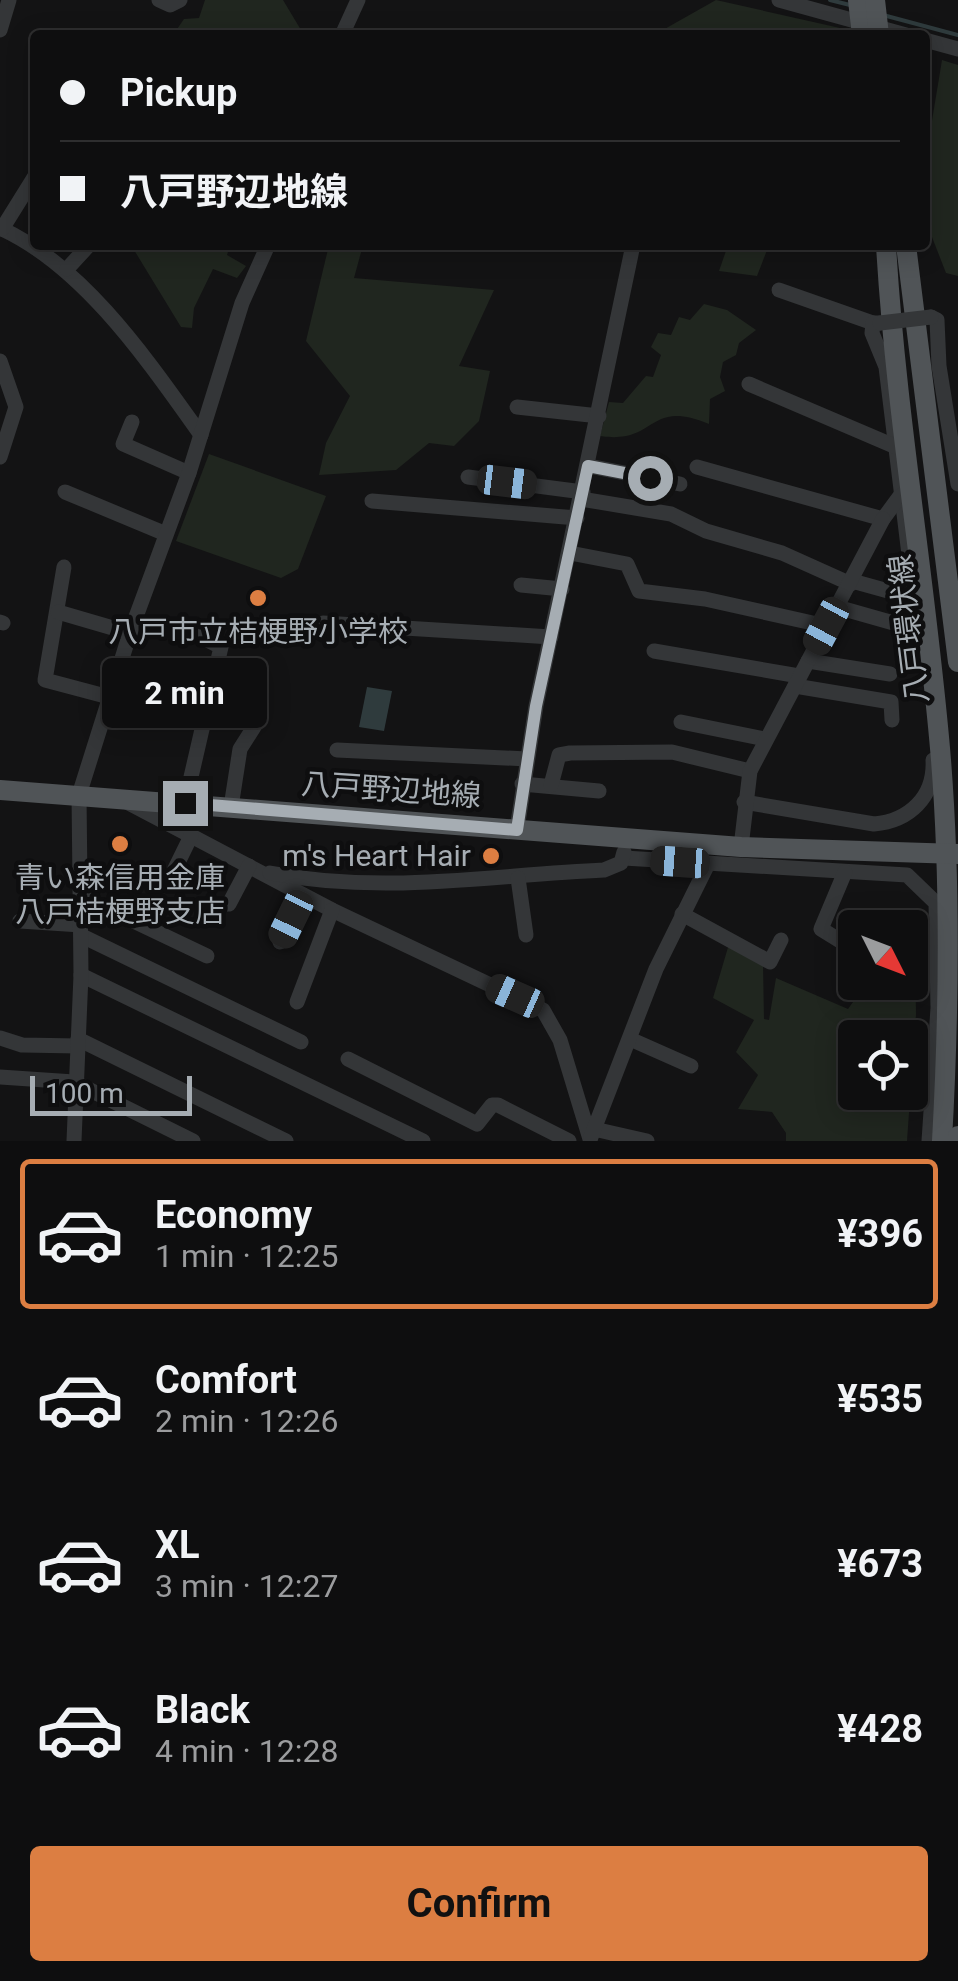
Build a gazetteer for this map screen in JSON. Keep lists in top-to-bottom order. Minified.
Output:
{"streets":{"main road":["八戸環状線","八戸野辺地線"]},"places":["八戸市立桔梗野小学校","青い森信用金庫 八戸桔梗野支店","m's Heart Hair"],"scale_bar":"100 m","north":"bottom right","page":{"banner":["Pickup","八戸野辺地線"],"bubble":"2 min","scale":"100 m","list":[{"name":"Economy","note":"1 min · 12:25","value":"¥396"},{"name":"Comfort","note":"2 min · 12:26","value":"¥535"},{"name":"XL","note":"3 min · 12:27","value":"¥673"},{"name":"Black","note":"4 min · 12:28","value":"¥428"}],"buttons":"Confirm"}}
